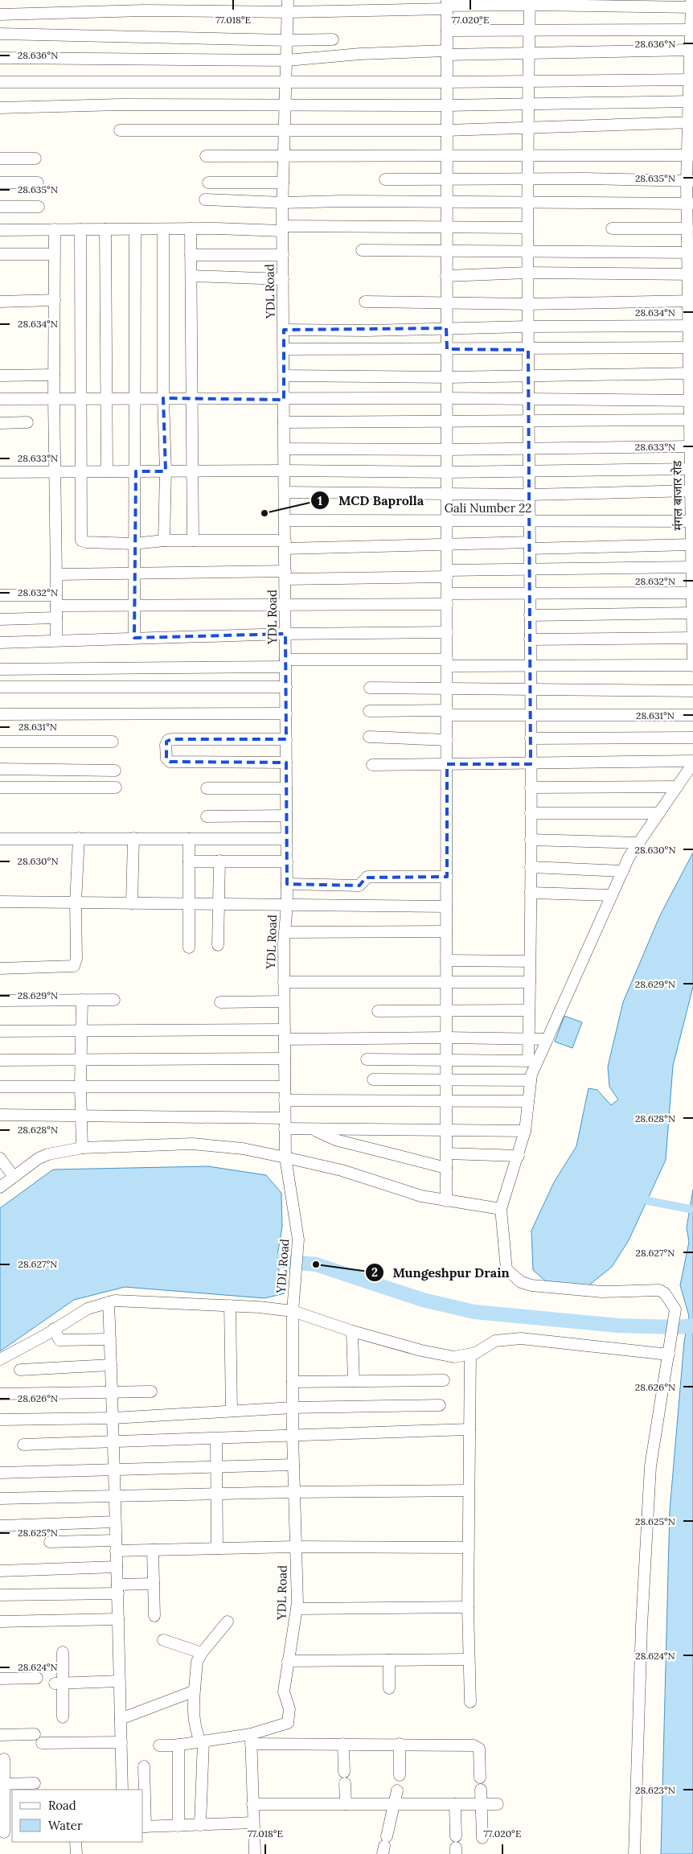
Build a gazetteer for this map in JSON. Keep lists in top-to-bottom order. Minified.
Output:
{"streets":{"street":["YDL Road","मंगल बाजार रोड","Gali Number 22"]},"crossings":[["YDL Road","Gali Number 22"],["मंगल बाजार रोड","Gali Number 22"]],"places":["MCD Baprolla","Mungeshpur Drain"],"legend":["Road","Water"],"coordinates":["77.018°E","77.020°E","28.636°N","28.635°N","28.634°N","28.633°N","28.632°N","28.631°N","28.630°N","28.629°N","28.628°N","28.627°N","28.626°N","28.625°N","28.624°N","28.623°N"]}
